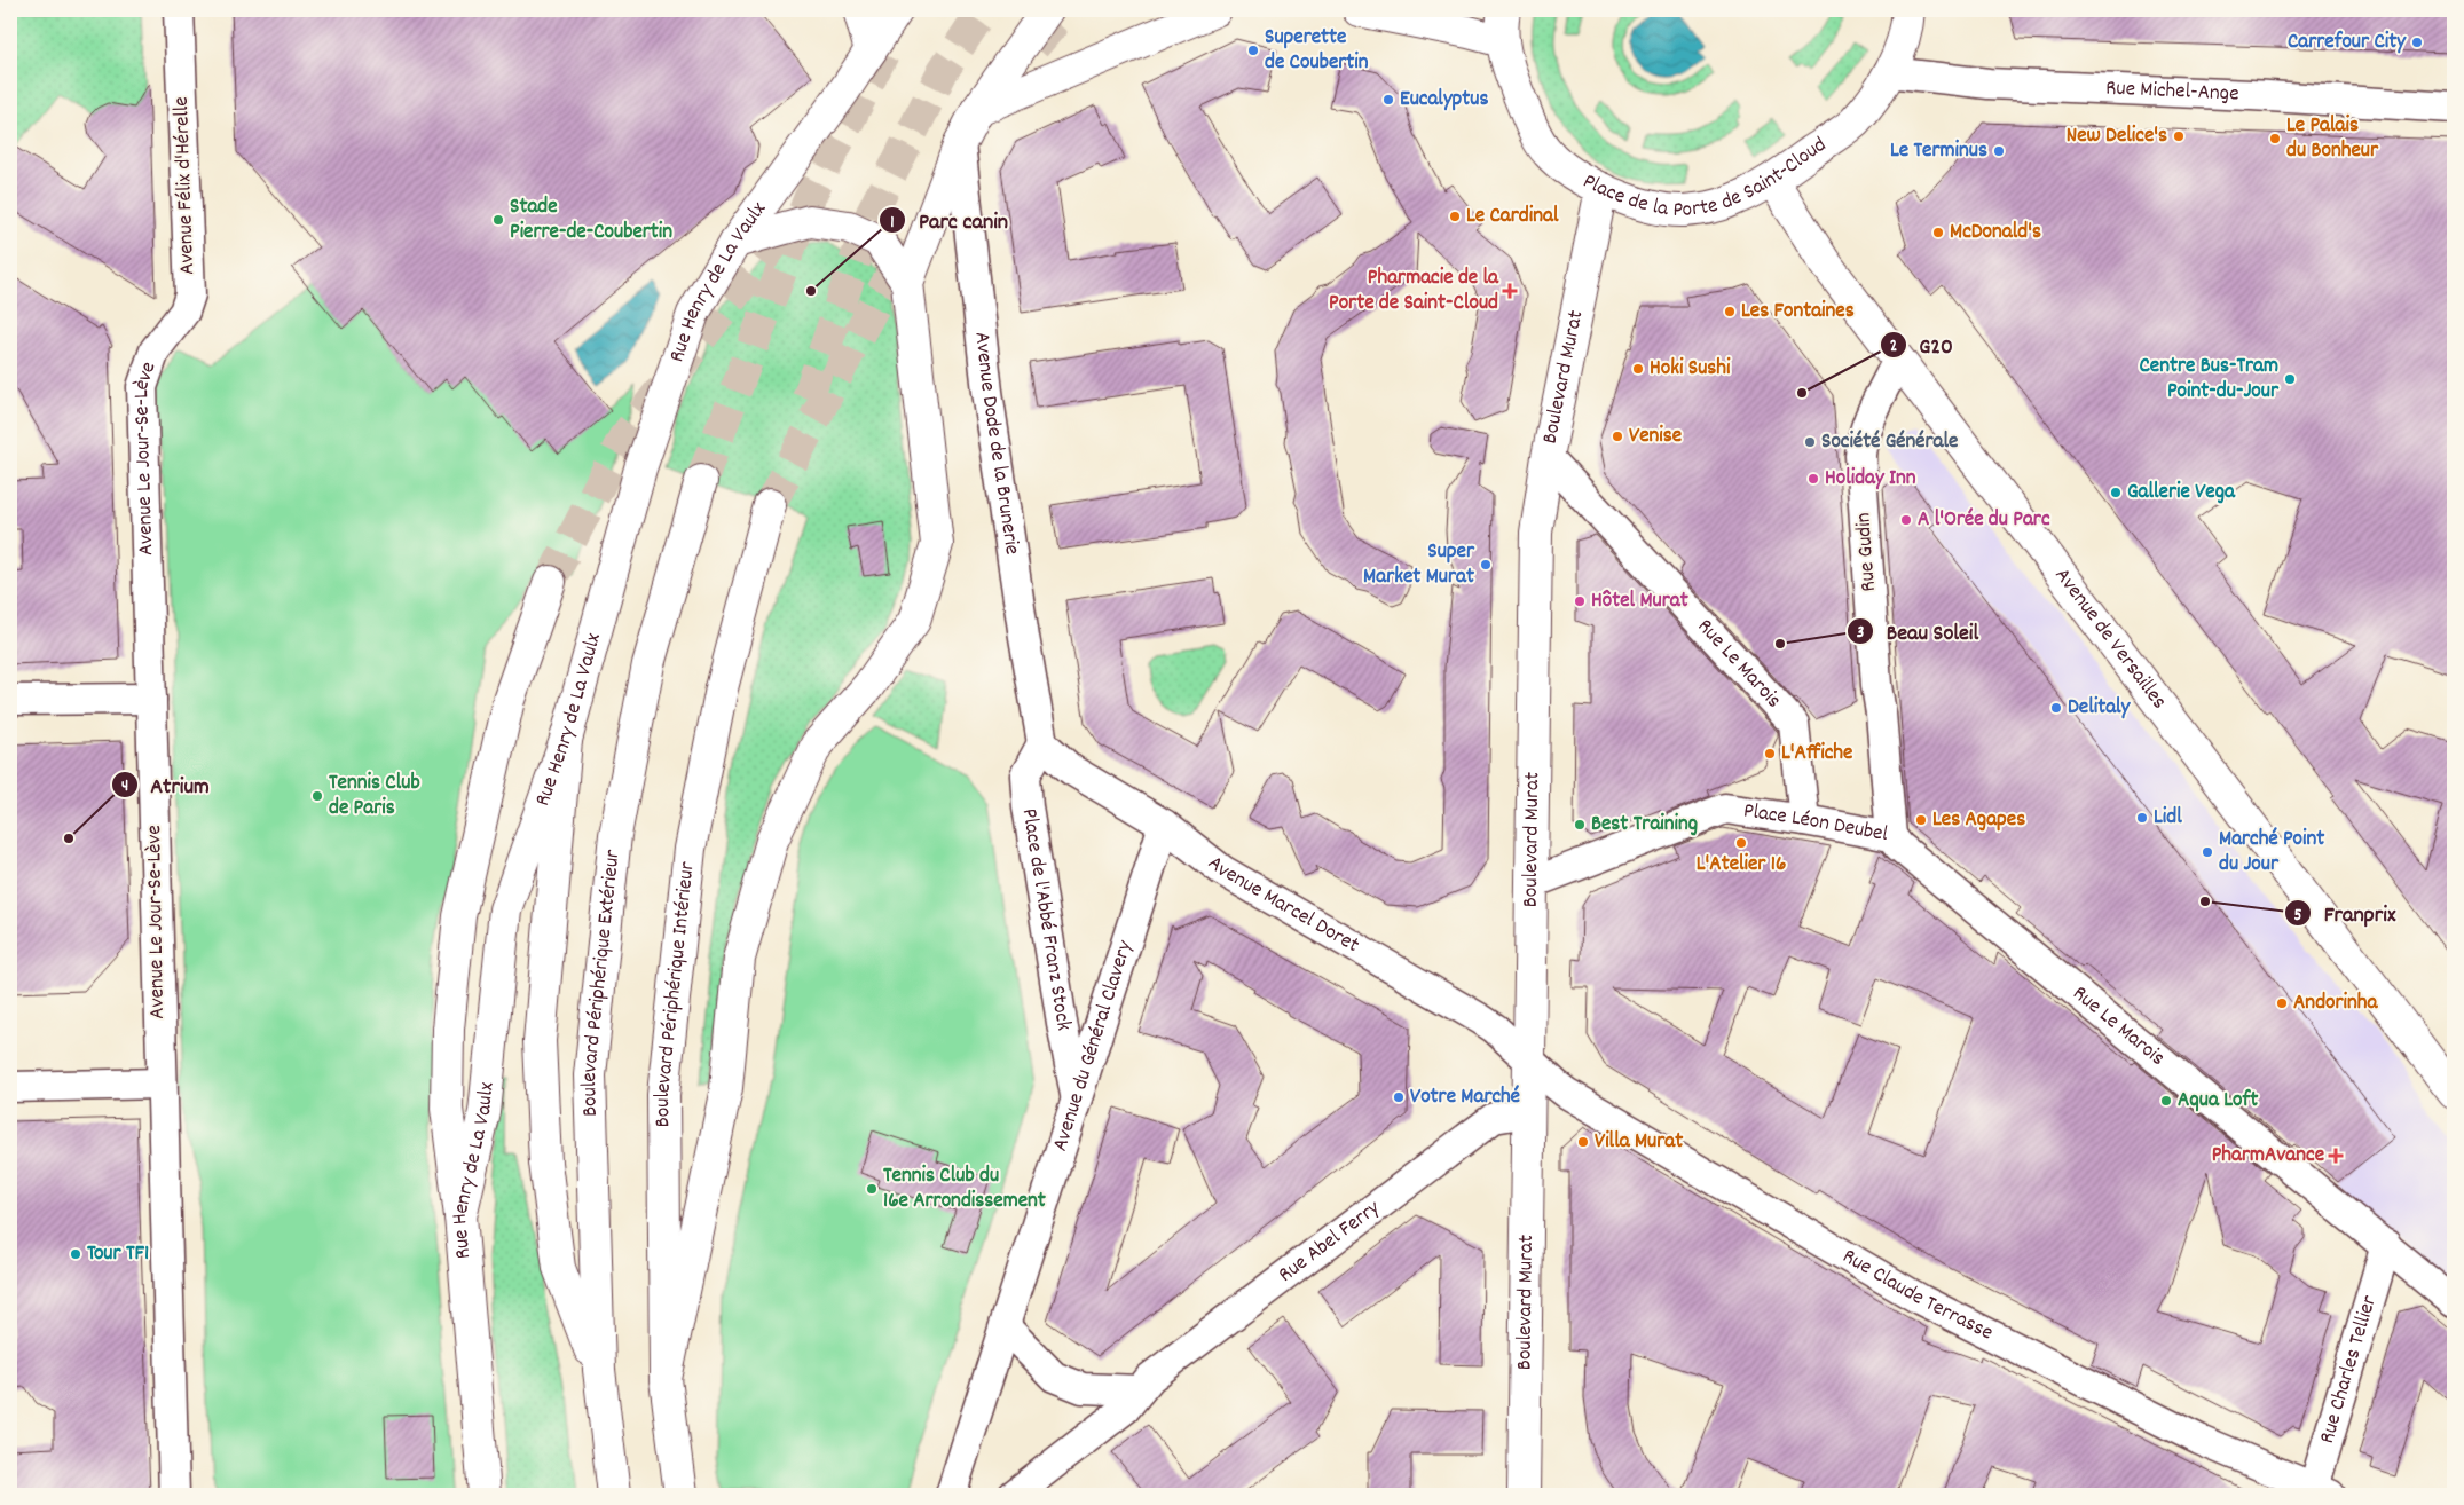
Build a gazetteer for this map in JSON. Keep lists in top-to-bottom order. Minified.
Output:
{"streets":{"main road":["Place de la Porte de Saint-Cloud","Rue Henry de La Vaulx","Boulevard Murat","Avenue de Versailles","Boulevard Périphérique Extérieur","Boulevard Périphérique Intérieur"],"street":["Rue Michel-Ange","Avenue Félix d'Hérelle","Avenue Dode de la Brunerie","Avenue Le Jour-Se-Lève","Rue Gudin","Rue Le Marois","Place Léon Deubel","Avenue Marcel Doret","Place de l'Abbé Franz Stock","Avenue du Général Clavery","Rue Abel Ferry","Rue Claude Terrasse","Rue Charles Tellier"]},"crossings":[["Rue Michel-Ange","Place de la Porte de Saint-Cloud"],["Place de la Porte de Saint-Cloud","Boulevard Murat"],["Place de la Porte de Saint-Cloud","Avenue de Versailles"],["Avenue Félix d'Hérelle","Avenue Le Jour-Se-Lève"],["Boulevard Murat","Rue Le Marois"],["Boulevard Murat","Place Léon Deubel"],["Boulevard Murat","Avenue Marcel Doret"],["Boulevard Murat","Rue Abel Ferry"],["Boulevard Murat","Rue Claude Terrasse"],["Avenue Dode de la Brunerie","Avenue Marcel Doret"],["Avenue Dode de la Brunerie","Place de l'Abbé Franz Stock"],["Rue Gudin","Avenue de Versailles"],["Rue Gudin","Place Léon Deubel"],["Rue Le Marois","Place Léon Deubel"],["Rue Le Marois","Rue Charles Tellier"],["Avenue Marcel Doret","Place de l'Abbé Franz Stock"],["Avenue Marcel Doret","Avenue du Général Clavery"],["Avenue Marcel Doret","Rue Claude Terrasse"],["Place de l'Abbé Franz Stock","Avenue du Général Clavery"],["Rue Claude Terrasse","Rue Charles Tellier"]],"places":{"other":["Carrefour City","Superette de Coubertin","Eucalyptus","New Delice's","Le Palais du Bonheur","Le Terminus","Le Cardinal","Stade Pierre-de-Coubertin","McDonald's","Parc canin","Les Fontaines","Hoki Sushi","Centre Bus-Tram Point-du-Jour","G20","Venise","Société Générale","Holiday Inn","Gallerie Vega","A l'Orée du Parc","Super Market Murat","Hôtel Murat","Beau Soleil","Delitaly","L'Affiche","Tennis Club de Paris","Lidl","Les Agapes","Best Training","Atrium","L'Atelier 16","Marché Point du Jour","Franprix","Andorinha","Votre Marché","Aqua Loft","Villa Murat","Tennis Club du 16e Arrondissement","Tour TF1"],"health":["Pharmacie de la Porte de Saint-Cloud","PharmAvance"]}}
